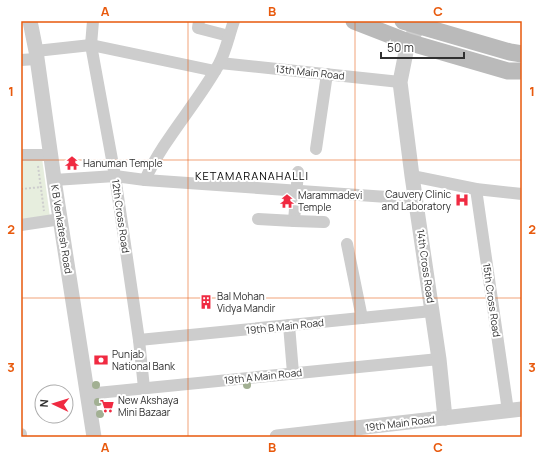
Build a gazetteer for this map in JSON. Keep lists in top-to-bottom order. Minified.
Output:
{"streets":{"street":["13th Main Road","12th Cross Road","K B Venkatesh Road","14th Cross Road","15th Cross Road","19th B Main Road","19th A Main Road","19th Main Road"]},"crossings":[["13th Main Road","12th Cross Road"],["13th Main Road","K B Venkatesh Road"],["13th Main Road","14th Cross Road"],["12th Cross Road","19th B Main Road"],["12th Cross Road","19th A Main Road"],["K B Venkatesh Road","19th A Main Road"],["14th Cross Road","19th B Main Road"],["14th Cross Road","19th A Main Road"],["14th Cross Road","19th Main Road"],["15th Cross Road","19th Main Road"]],"districts":["KETAMARANAHALLI"],"places":{"temple":["Hanuman Temple","Marammadevi Temple"],"hospital":["Cauvery Clinic and Laboratory"],"building":["Bal Mohan Vidya Mandir"],"bank":["Punjab National Bank"],"supermarket":["New Akshaya Mini Bazaar"]},"scale_bar":"50 m","north":"left","grid":{"columns":["A","B","C"],"rows":["1","2","3"]}}
